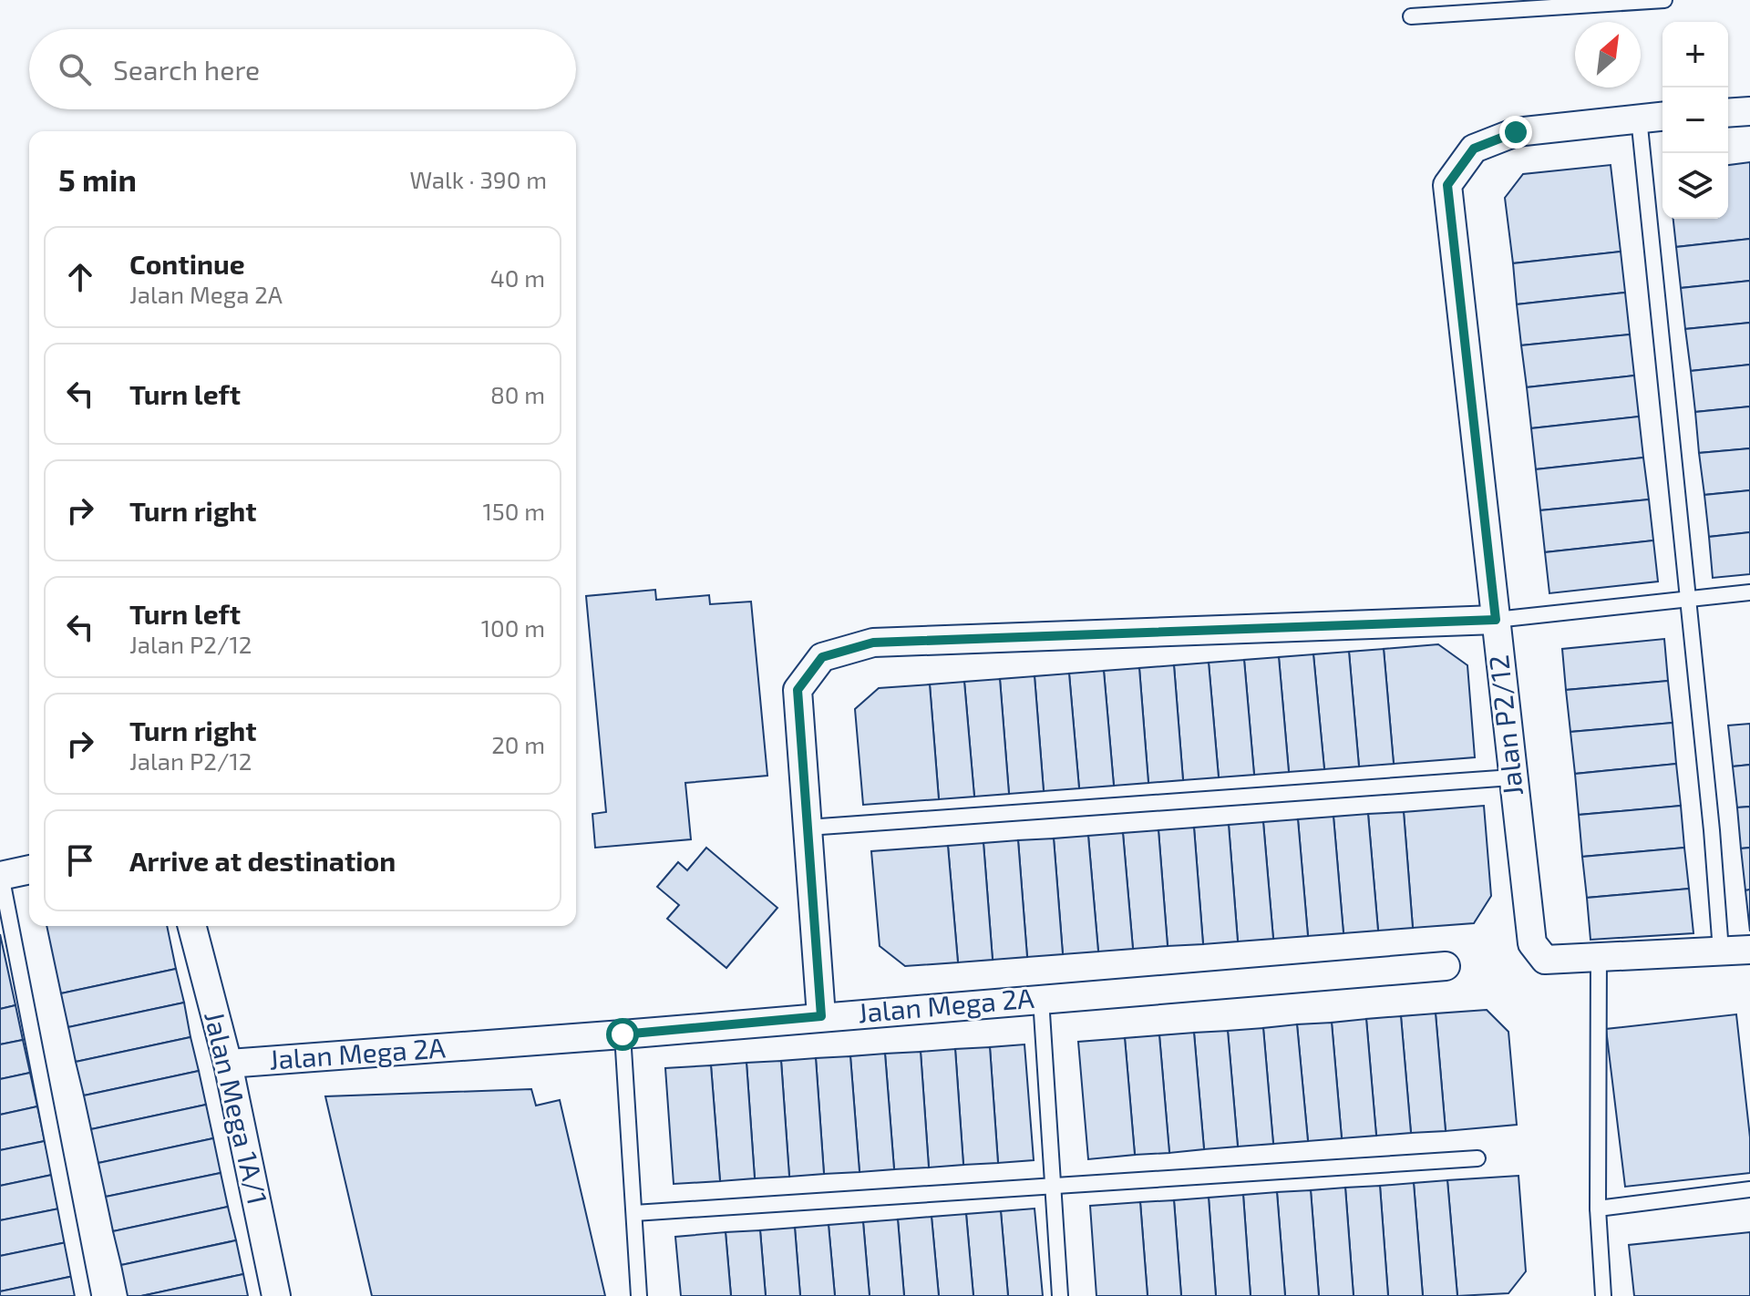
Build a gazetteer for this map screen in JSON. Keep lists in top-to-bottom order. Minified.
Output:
{"streets":{"street":["Jalan P2/12","Jalan Mega 2A","Jalan Mega 1A/1"]},"crossings":[["Jalan Mega 2A","Jalan Mega 1A/1"]],"north":"top right","page":{"map_buttons":["+","−"],"search":"Search here","heading":["5 min","Walk · 390 m"],"list":[["Continue","Jalan Mega 2A","40 m"],["Turn left","80 m"],["Turn right","150 m"],["Turn left","Jalan P2/12","100 m"],["Turn right","Jalan P2/12","20 m"],"Arrive at destination"]}}
